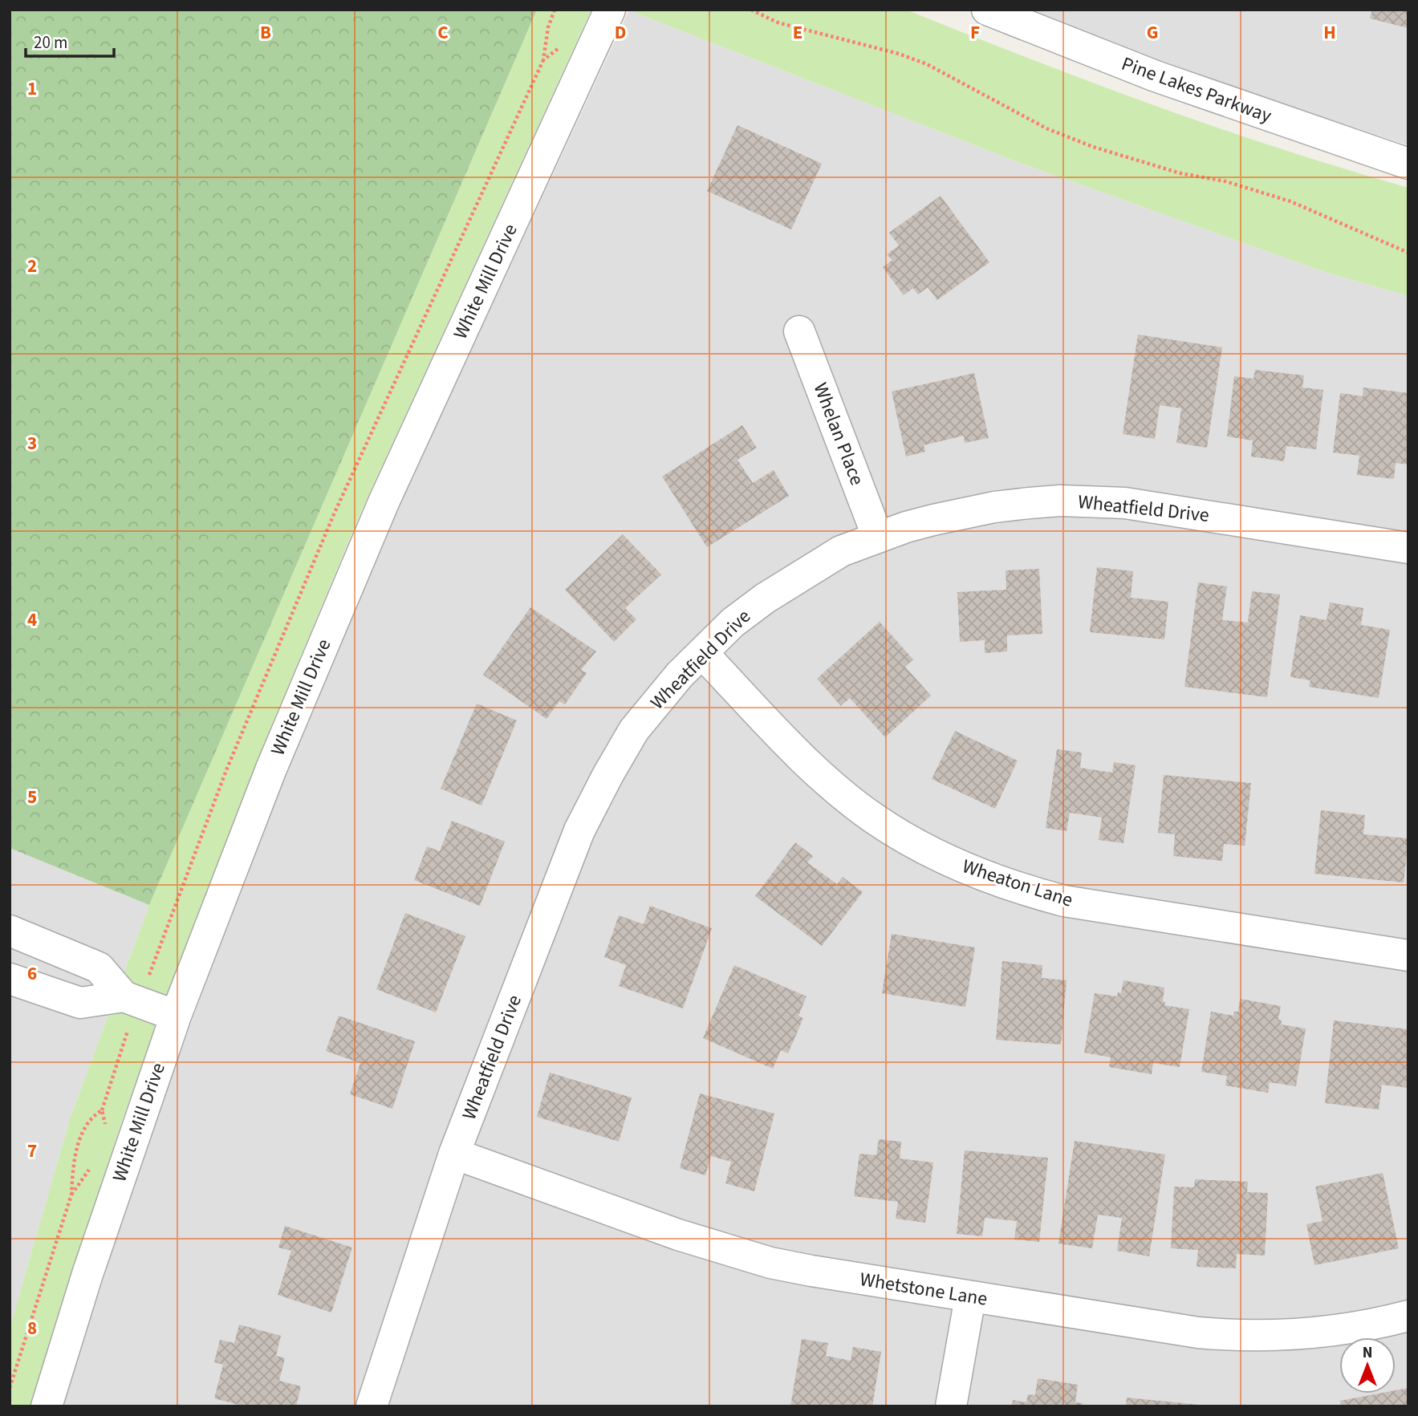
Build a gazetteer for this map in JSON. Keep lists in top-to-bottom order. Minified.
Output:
{"streets":{"street":["Pine Lakes Parkway","White Mill Drive","Whelan Place","Wheatfield Drive","Wheaton Lane","Whetstone Lane"]},"crossings":[["Whelan Place","Wheatfield Drive"],["Wheatfield Drive","Wheaton Lane"],["Wheatfield Drive","Whetstone Lane"]],"scale_bar":"20 m","north":"top","grid":{"columns":["B","C","D","E","F","G","H"],"rows":["1","2","3","4","5","6","7","8"]}}
